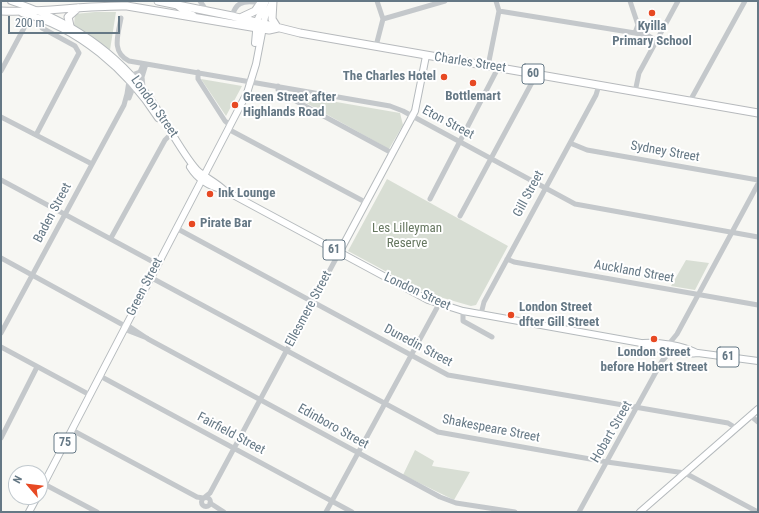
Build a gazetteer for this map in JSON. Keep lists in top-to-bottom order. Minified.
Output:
{"streets":{"highway":["Charles Street","60"],"main road":["London Street","61","Green Street","Ellesmere Street","75"],"street":["Eton Street","Sydney Street","Gill Street","Baden Street","Auckland Street","Dunedin Street","Edinboro Street","Shakespeare Street","Hobart Street","Fairfield Street"]},"crossings":[["Charles Street","60"],["Charles Street","Gill Street"],["Charles Street","Green Street"],["Charles Street","Ellesmere Street"],["Charles Street","75"],["60","London Street"],["London Street","Gill Street"],["London Street","Baden Street"],["London Street","Green Street"],["London Street","Ellesmere Street"],["London Street","Hobart Street"],["Eton Street","Gill Street"],["Eton Street","Green Street"],["Eton Street","Ellesmere Street"],["Eton Street","Hobart Street"],["Sydney Street","Gill Street"],["Gill Street","Auckland Street"],["Baden Street","Edinboro Street"],["Auckland Street","Hobart Street"],["Green Street","Dunedin Street"],["Green Street","Edinboro Street"],["Green Street","Shakespeare Street"],["Green Street","Fairfield Street"],["Green Street","75"],["Ellesmere Street","Dunedin Street"],["Ellesmere Street","Edinboro Street"],["Ellesmere Street","Shakespeare Street"],["Ellesmere Street","Fairfield Street"],["Dunedin Street","Hobart Street"],["Shakespeare Street","Hobart Street"]],"parks":["Les Lilleyman Reserve"],"places":["Kyilla Primary School","The Charles Hotel","Bottlemart","Green Street after Highlands Road","Ink Lounge","Pirate Bar","London Street dfter Gill Street","London Street before Hobert Street"],"scale_bar":"200 m","north":"top left"}
